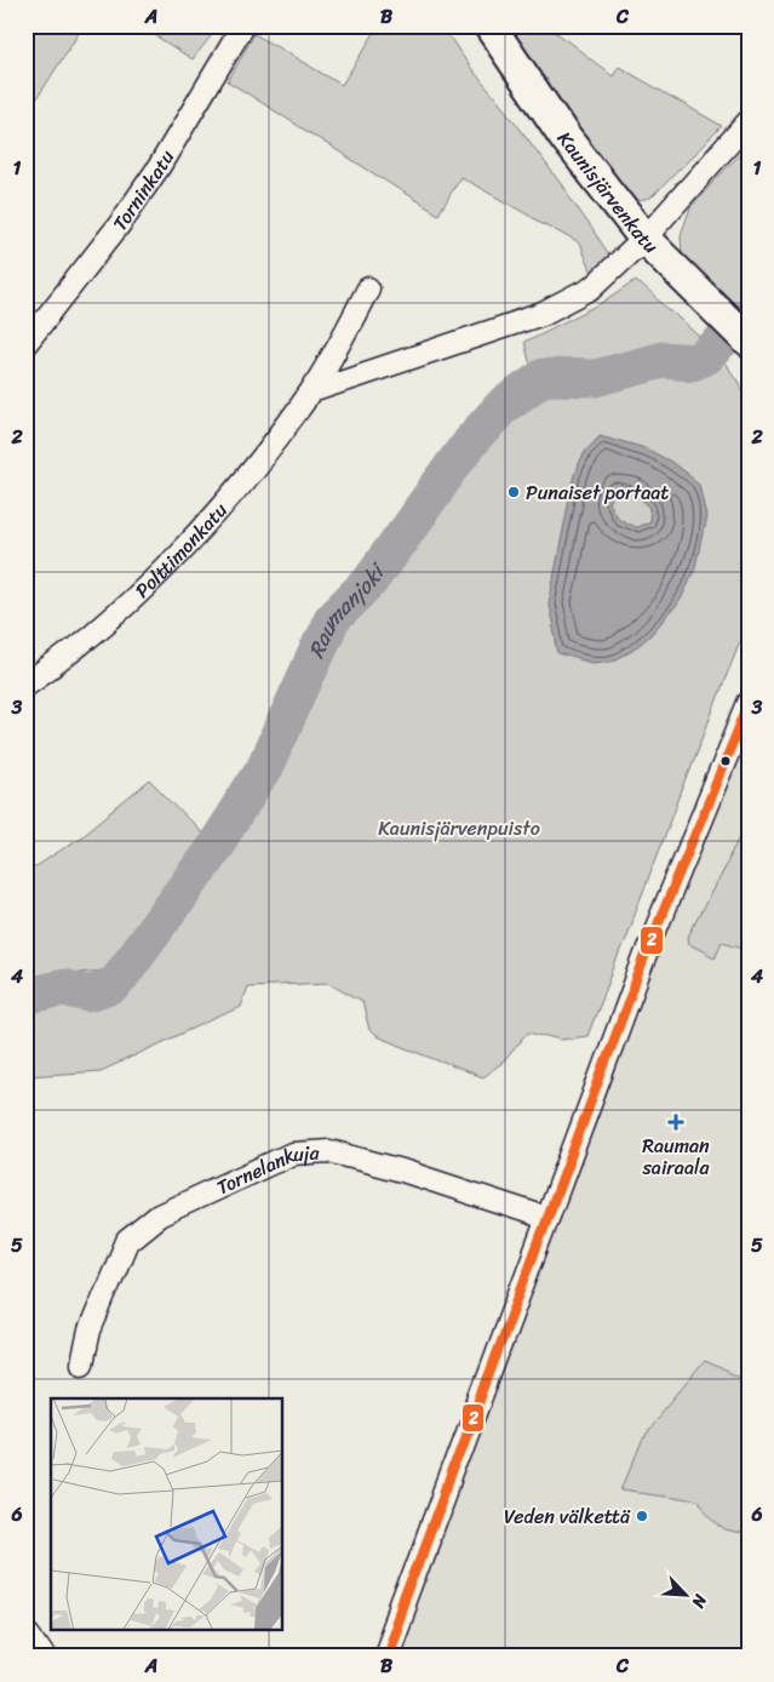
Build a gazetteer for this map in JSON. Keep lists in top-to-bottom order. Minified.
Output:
{"streets":{"main road":["Kaunisjärvenkatu"],"street":["Torninkatu","Polttimonkatu","Tornelankuja"]},"water":["Raumanjoki"],"parks":["Kaunisjärvenpuisto"],"places":{"other":["Punaiset portaat","Veden välkettä"],"health":["Rauman sairaala"]},"lines":["transit line 2"],"north":"bottom right","grid":{"columns":["A","B","C"],"rows":["1","2","3","4","5","6"]}}
